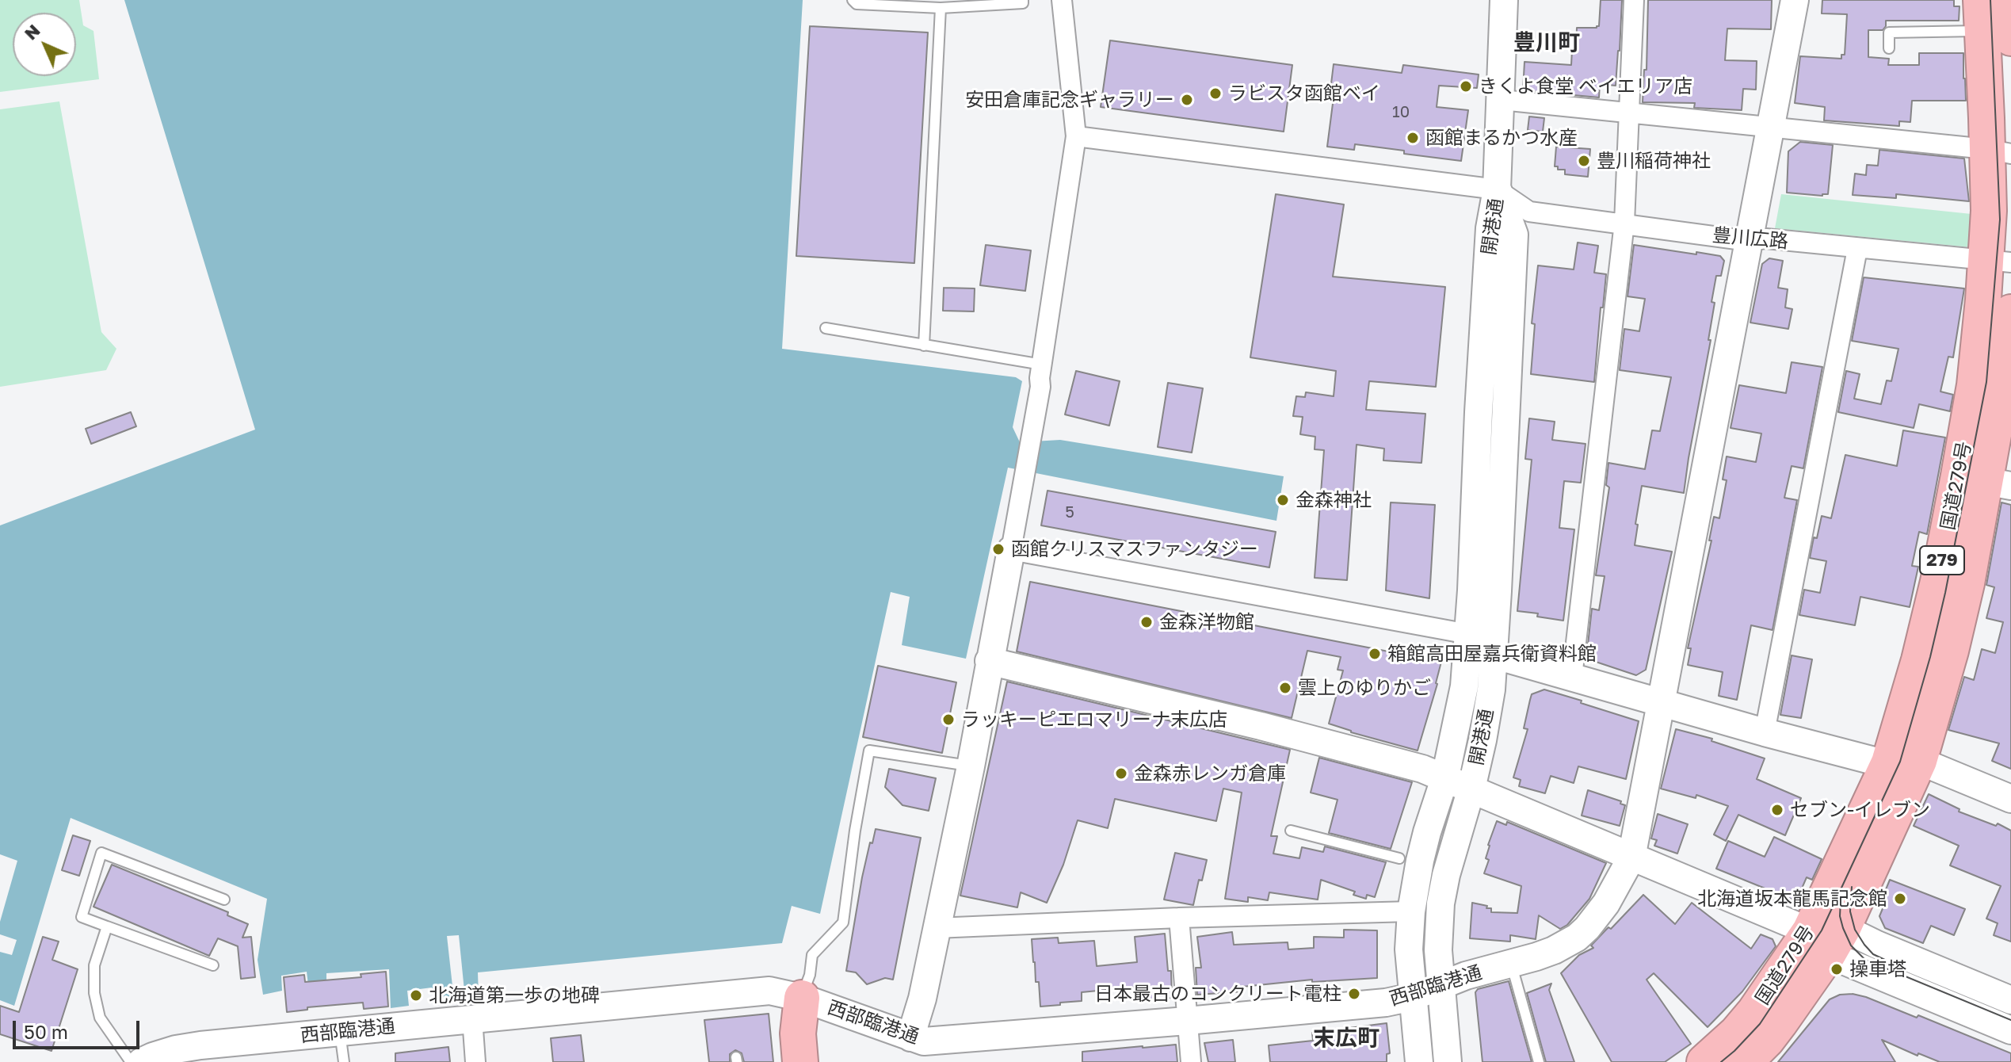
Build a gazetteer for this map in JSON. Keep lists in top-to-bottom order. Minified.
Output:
{"streets":{"highway":["国道279号","279"],"street":["開港通","豊川広路","西部臨港通"]},"crossings":[["開港通","豊川広路"],["開港通","西部臨港通"],["豊川広路","国道279号"],["豊川広路","西部臨港通"]],"districts":["豊川町","末広町"],"places":["きくよ食堂 ベイエリア店","ラビスタ函館ベイ","安田倉庫記念ギャラリー","函館まるかつ水産","豊川稲荷神社","金森神社","函館クリスマスファンタジー","金森洋物館","箱館高田屋嘉兵衛資料館","雲上のゆりかご","ラッキーピエロマリーナ末広店","金森赤レンガ倉庫","セブン-イレブン","北海道坂本龍馬記念館","操車塔","日本最古のコンクリート電柱","北海道第一歩の地碑"],"house_numbers":["10","5"],"scale_bar":"50 m","north":"top left"}
